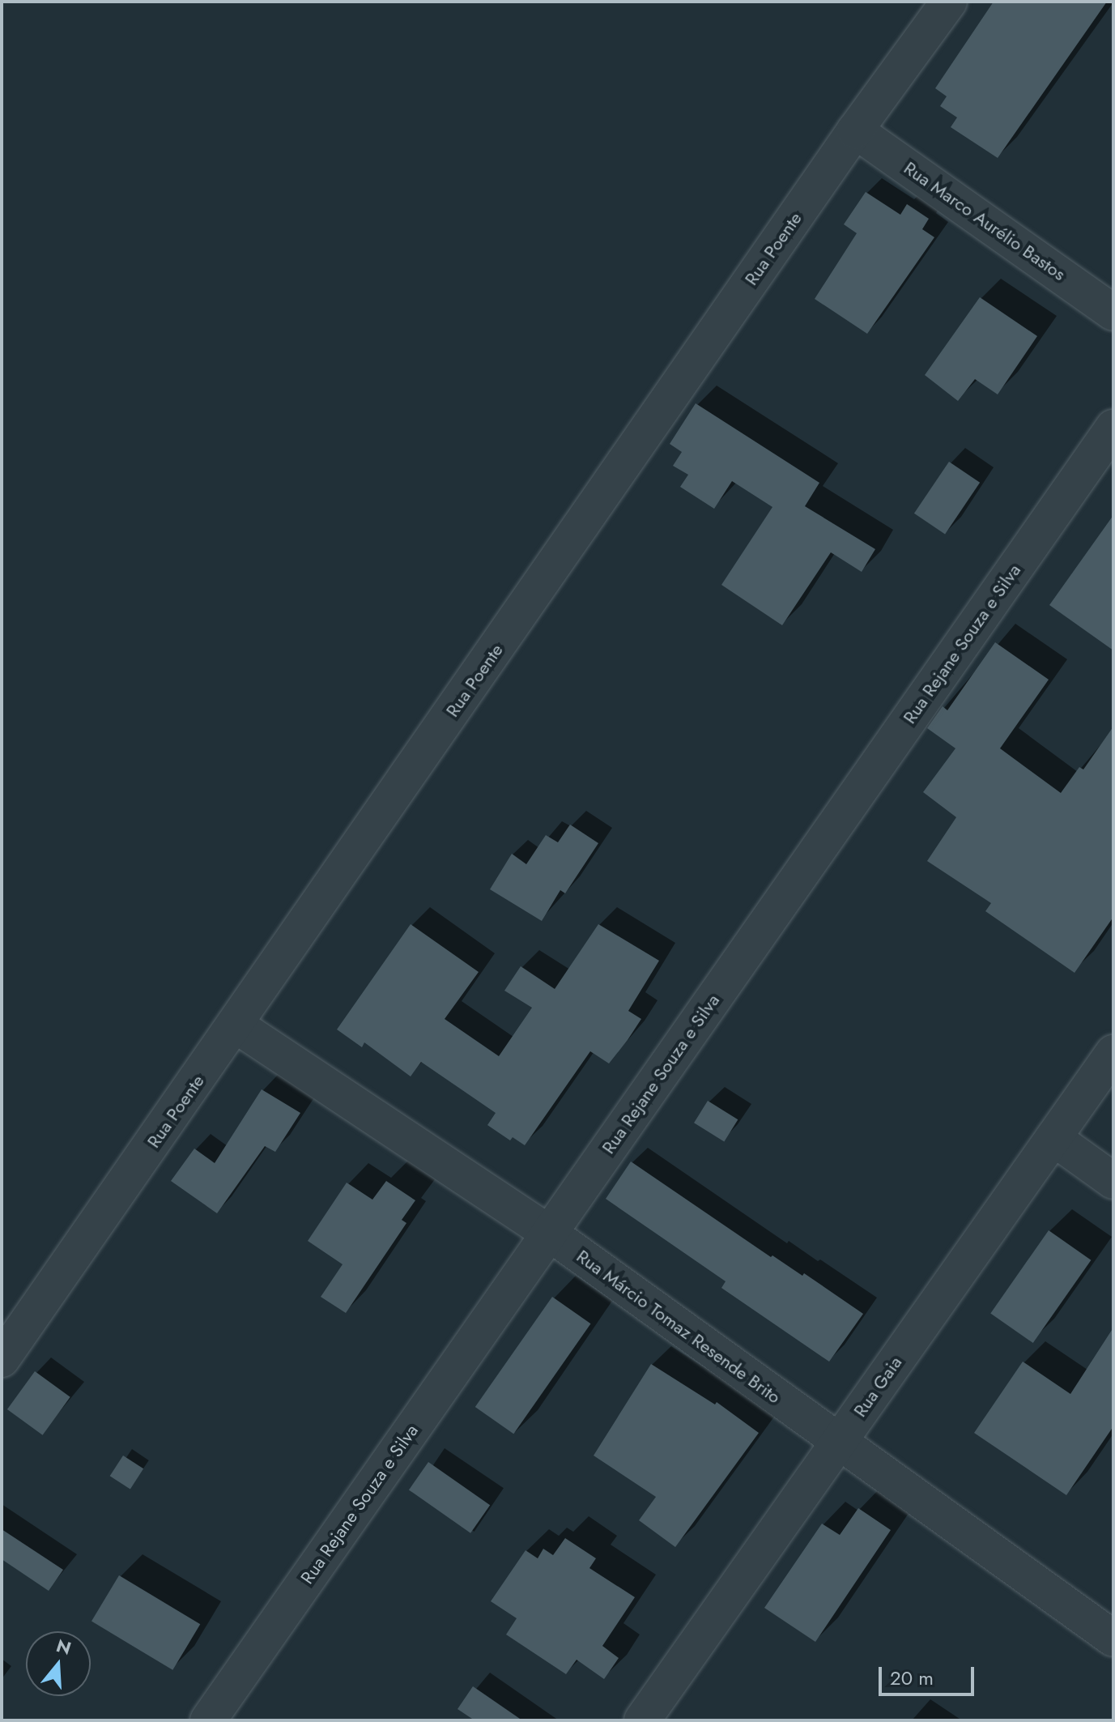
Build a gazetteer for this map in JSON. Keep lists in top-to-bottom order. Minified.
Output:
{"streets":{"street":["Rua Marco Aurélio Bastos","Rua Poente","Rua Rejane Souza e Silva","Rua Márcio Tomaz Resende Brito","Rua Gaia"]},"crossings":[["Rua Marco Aurélio Bastos","Rua Poente"],["Rua Poente","Rua Márcio Tomaz Resende Brito"],["Rua Rejane Souza e Silva","Rua Márcio Tomaz Resende Brito"],["Rua Márcio Tomaz Resende Brito","Rua Gaia"]],"scale_bar":"20 m","north":"top"}
